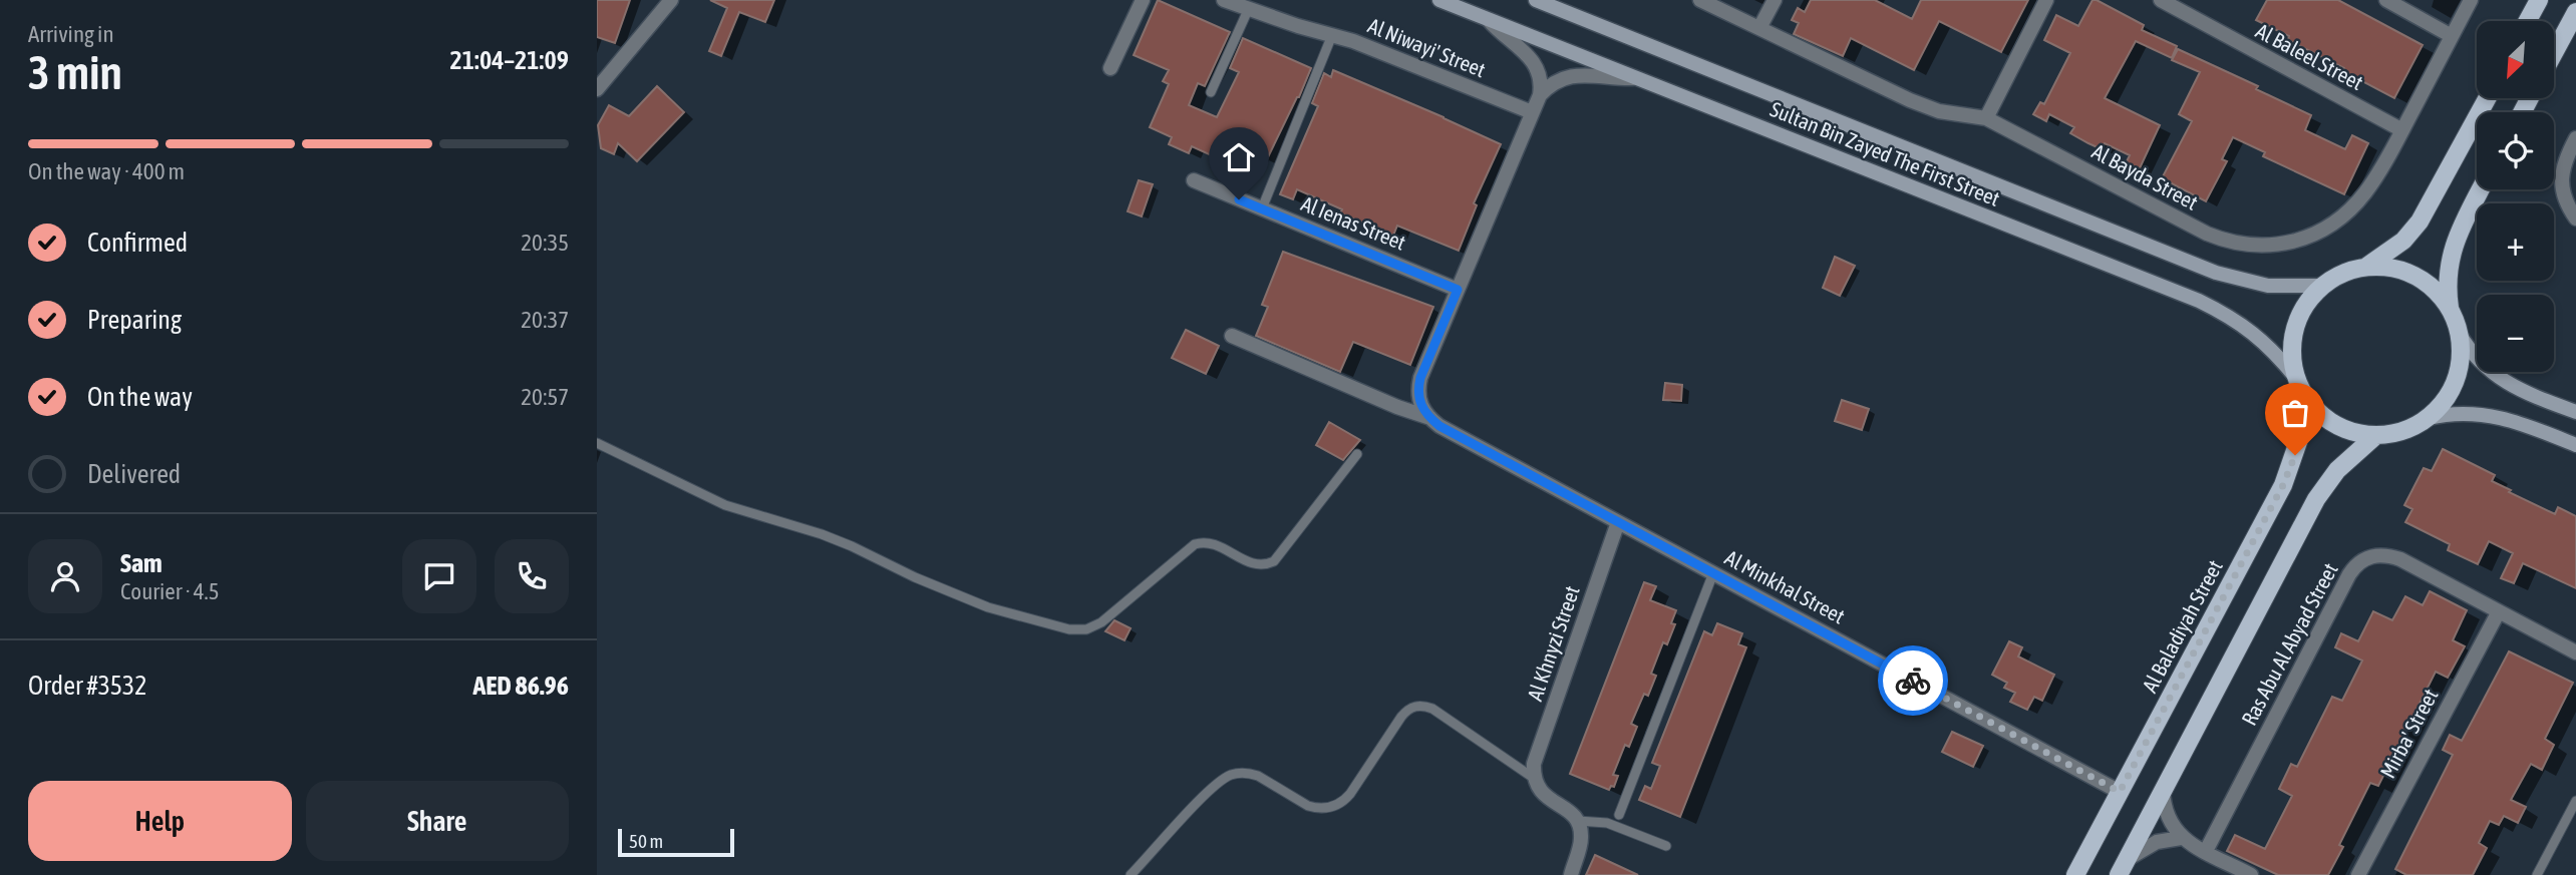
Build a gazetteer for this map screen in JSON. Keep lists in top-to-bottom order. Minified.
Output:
{"streets":{"main road":["Sultan Bin Zayed The First Street","Al Baladiyah Street"],"street":["Al Niwayi' Street","Al Baleel Street","Al Bayda Street","Al Ienas Street","Al Minkhal Street","Al Khnyzi Street","Ras Abu Al Abyad Street","Mirba' Street"]},"crossings":[["Al Baleel Street","Al Bayda Street"],["Sultan Bin Zayed The First Street","Al Baladiyah Street"],["Al Minkhal Street","Al Baladiyah Street"],["Al Minkhal Street","Al Khnyzi Street"],["Ras Abu Al Abyad Street","Mirba' Street"]],"scale_bar":"50 m","north":"bottom left","page":{"heading":["3 min","Arriving in","21:04–21:09"],"panel":["Sam","Courier · 4.5","Order #3532","AED 86.96"],"map_buttons":["+","−"],"bar":"On the way · 400 m","list":[["Confirmed","20:35"],["Preparing","20:37"],["On the way","20:57"],"Delivered"],"buttons":["Help","Share"],"scale":"50 m"}}
